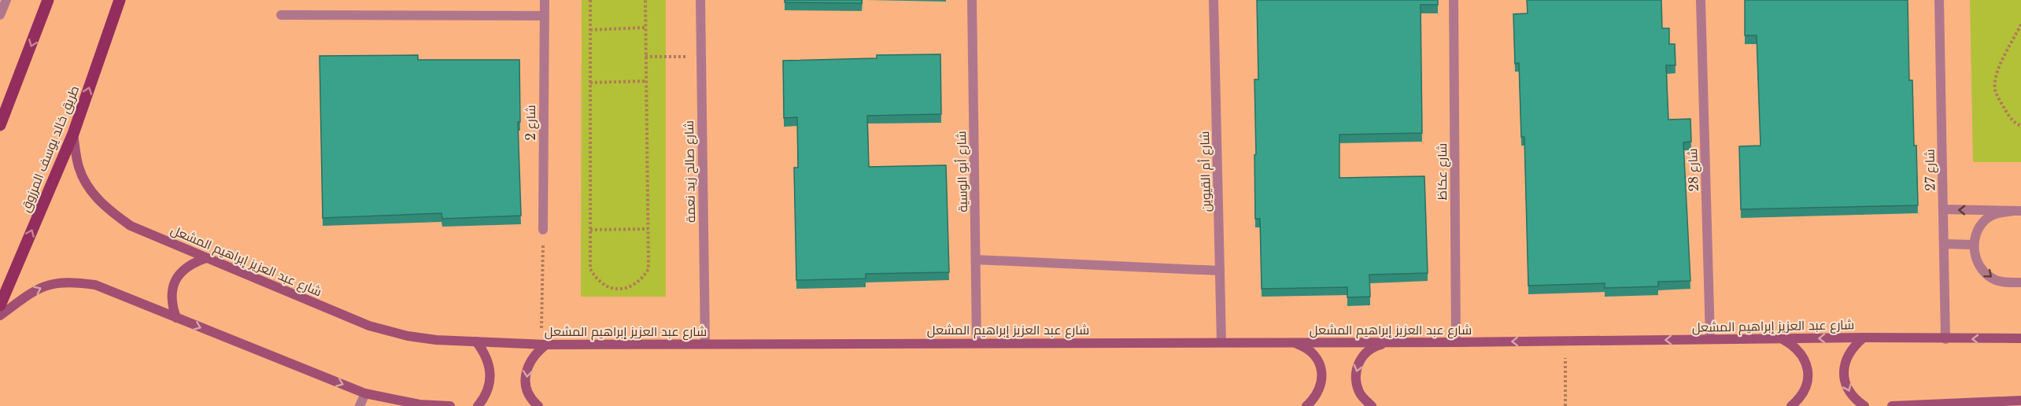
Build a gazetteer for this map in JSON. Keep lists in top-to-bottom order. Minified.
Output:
{"streets":{"main road":["طريق خالد يوسف المرزوق","شارع عبد العزيز إبراهيم المشعل"],"street":["شارع 2","شارع 28","شارع 27","شارع صالح زيد نعمة","شارع أبو الوسية","شارع أم القيوين","شارع عكاظ"]},"crossings":[["طريق خالد يوسف المرزوق","شارع عبد العزيز إبراهيم المشعل"],["شارع 28","شارع عبد العزيز إبراهيم المشعل"],["شارع 27","شارع عبد العزيز إبراهيم المشعل"],["شارع صالح زيد نعمة","شارع عبد العزيز إبراهيم المشعل"],["شارع أبو الوسية","شارع عبد العزيز إبراهيم المشعل"],["شارع أم القيوين","شارع عبد العزيز إبراهيم المشعل"],["شارع عكاظ","شارع عبد العزيز إبراهيم المشعل"]]}
